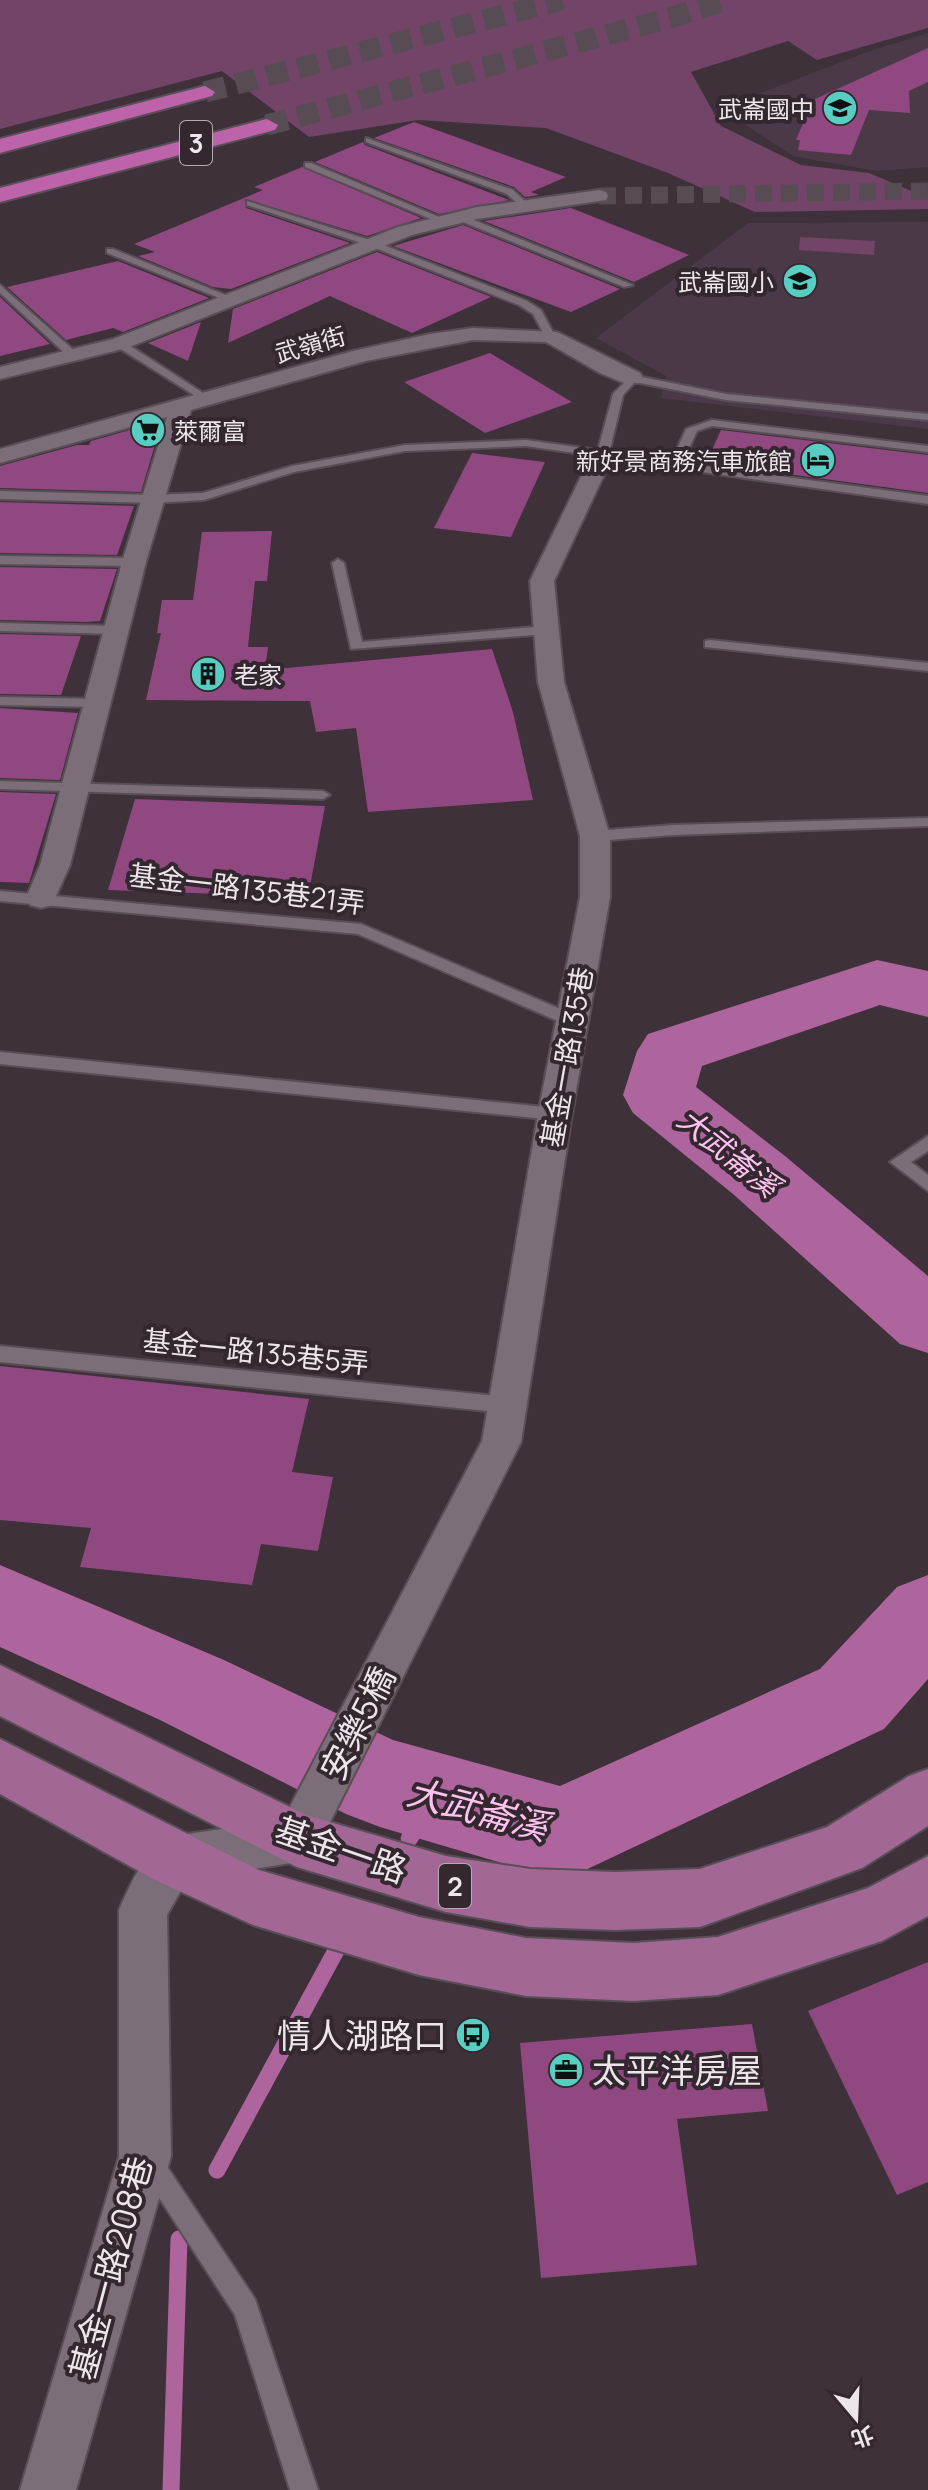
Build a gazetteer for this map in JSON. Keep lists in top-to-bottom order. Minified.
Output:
{"streets":{"highway":["3"],"main road":["基金一路","2"],"street":["武嶺街","基金一路135巷","安樂5橋","基金一路208巷"],"lane":["基金一路135巷21弄","基金一路135巷5弄"]},"crossings":[["基金一路135巷21弄","基金一路135巷"],["基金一路135巷","基金一路135巷5弄"],["基金一路135巷","安樂5橋"],["安樂5橋","基金一路"],["2","基金一路208巷"]],"water":["大武崙溪"],"places":{"school or university":["武崙國中","武崙國小"],"supermarket":["萊爾富"],"hotel":["新好景商務汽車旅館"],"building":["老家"],"bus stop":["情人湖路口"],"office":["太平洋房屋"]},"north":"bottom"}
